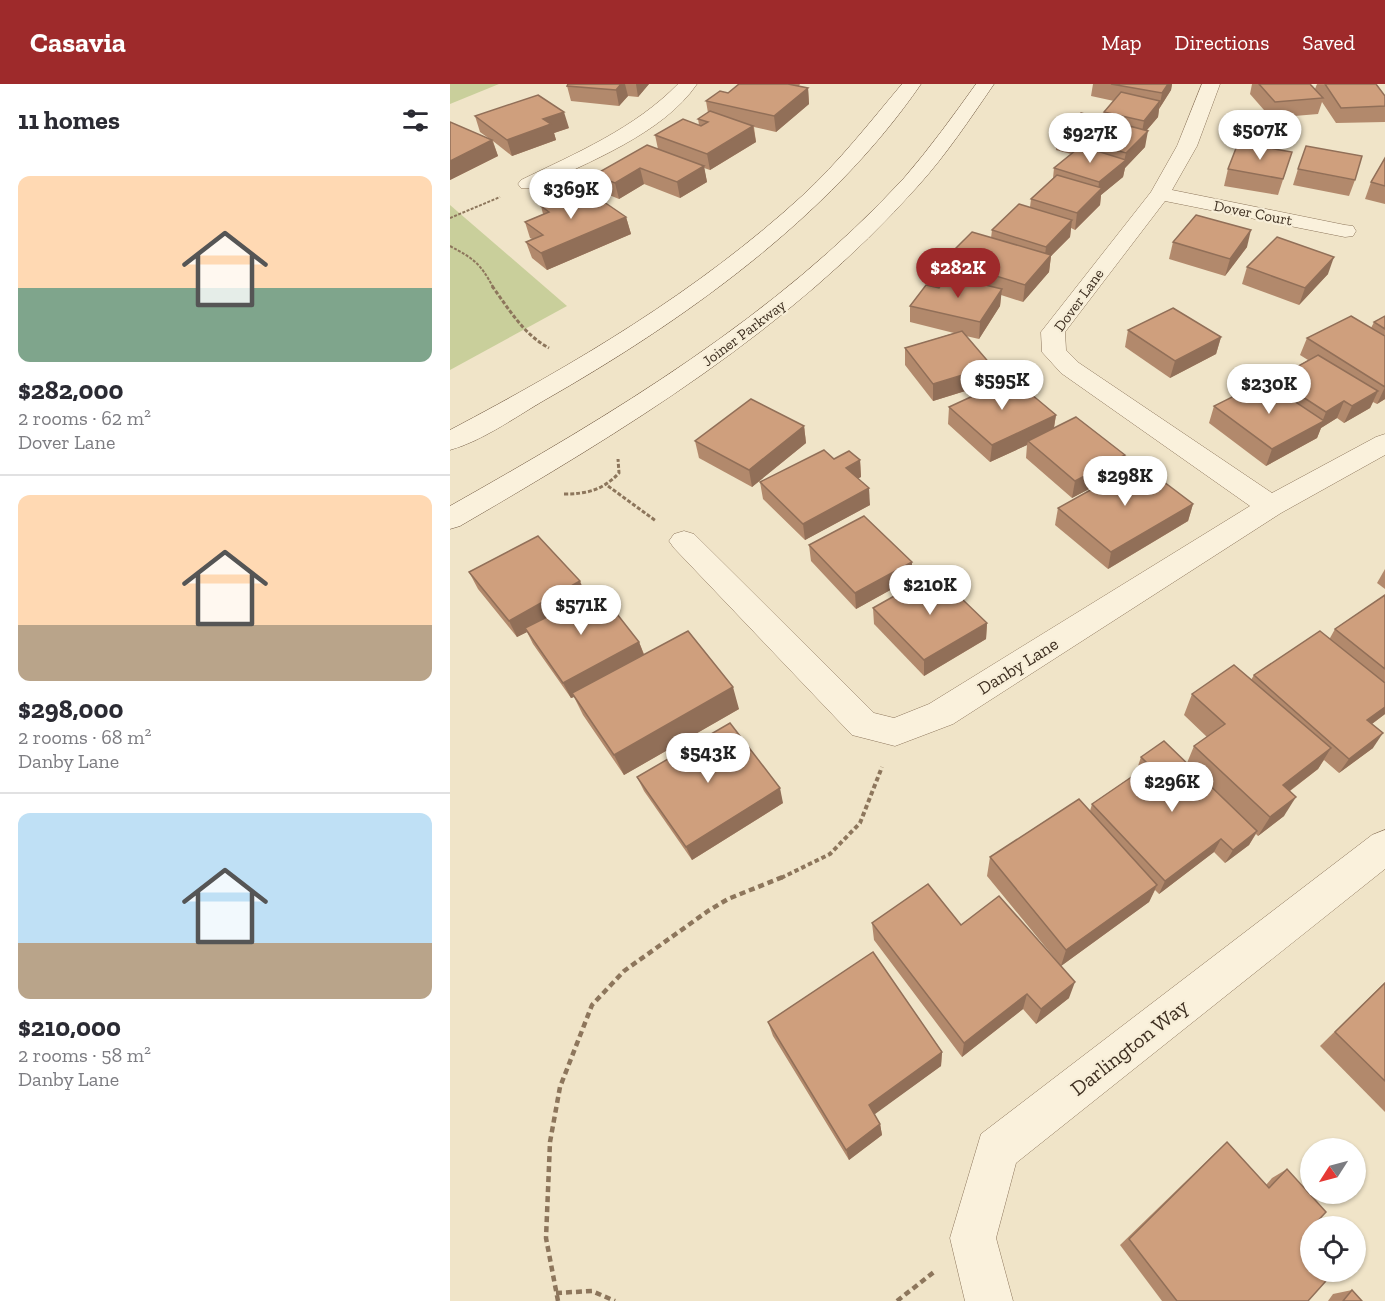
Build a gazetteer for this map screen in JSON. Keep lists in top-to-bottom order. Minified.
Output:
{"streets":{"street":["Dover Court","Dover Lane","Joiner Parkway","Danby Lane","Darlington Way"]},"crossings":[["Dover Court","Dover Lane"],["Dover Lane","Danby Lane"]],"north":"bottom left","page":{"header":"Casavia","nav":["Map","Directions","Saved"],"heading":"11 homes","price":["$507K","$927K","$369K","$282K","$595K","$230K","$298K","$210K","$571K","$543K","$296K"],"list":[{"name":"$282,000","note":"2 rooms · 62 m² · Dover Lane"},{"name":"$298,000","note":"2 rooms · 68 m² · Danby Lane"},{"name":"$210,000","note":"2 rooms · 58 m² · Danby Lane"}]}}
